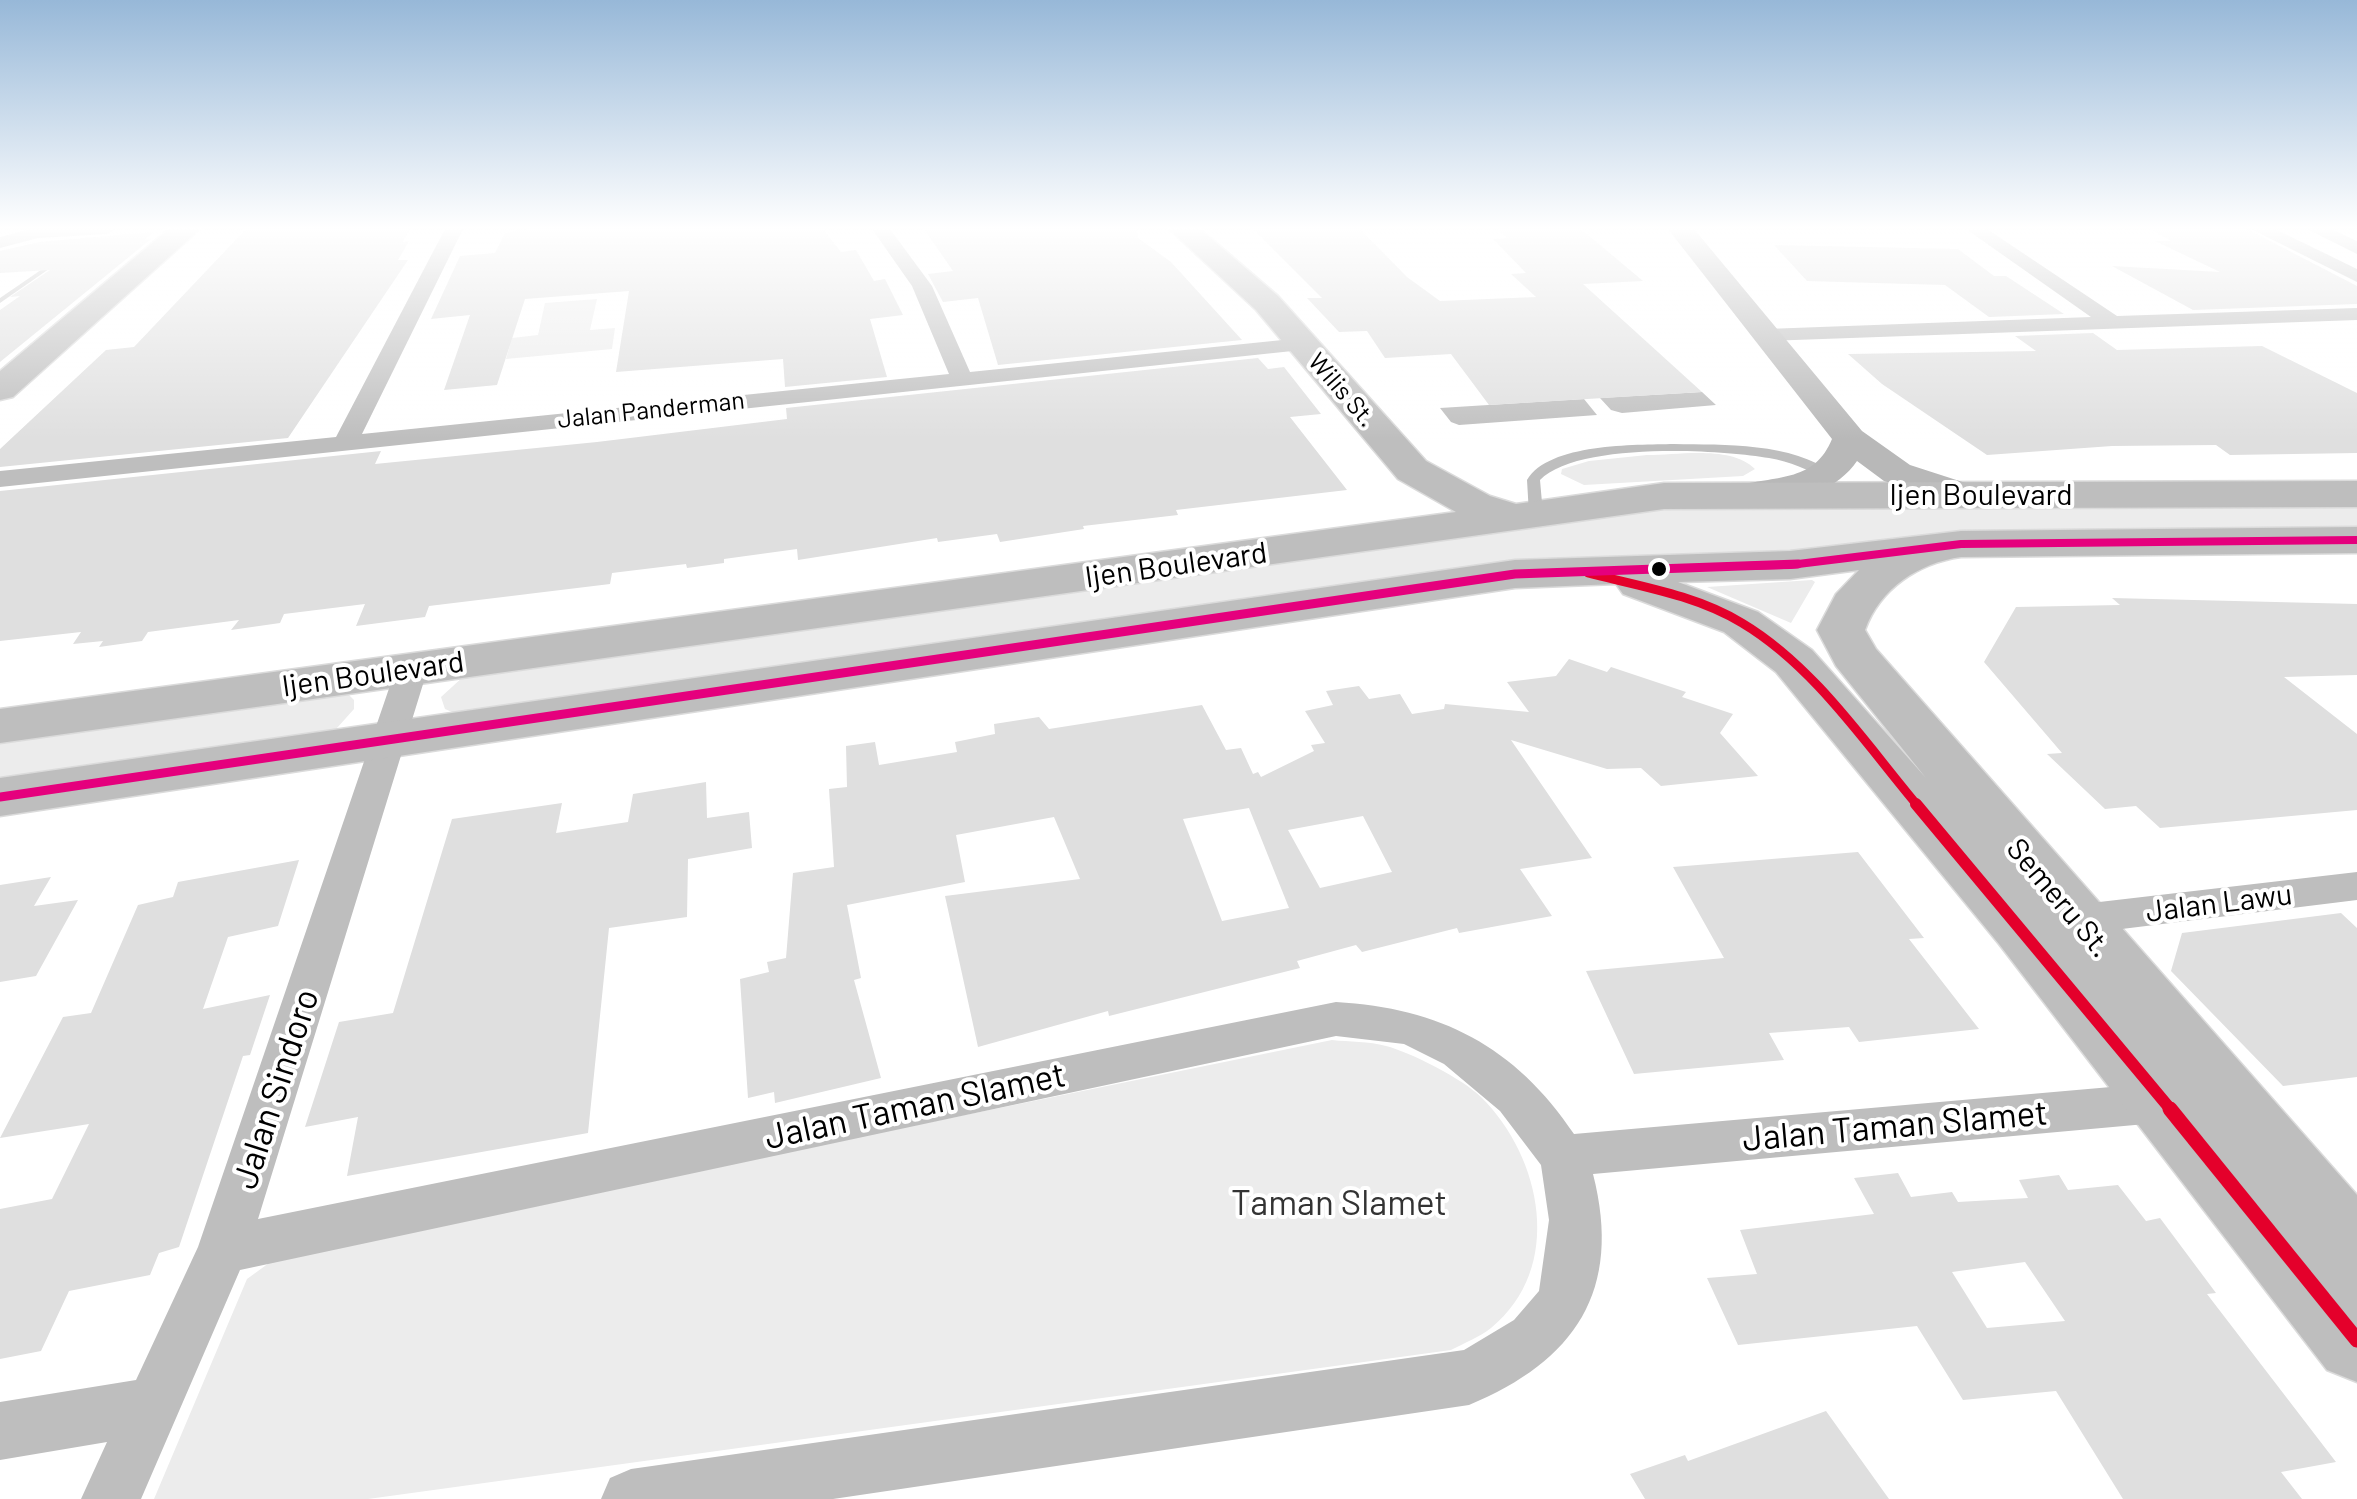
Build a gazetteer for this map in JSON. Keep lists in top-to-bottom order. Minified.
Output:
{"streets":{"main road":["Wilis St.","Ijen Boulevard","Semeru St."],"street":["Jalan Panderman","Jalan Lawu","Jalan Sindoro","Jalan Taman Slamet"]},"crossings":[["Wilis St.","Jalan Panderman"],["Wilis St.","Ijen Boulevard"],["Ijen Boulevard","Semeru St."],["Ijen Boulevard","Jalan Sindoro"],["Semeru St.","Jalan Lawu"],["Semeru St.","Jalan Taman Slamet"],["Jalan Sindoro","Jalan Taman Slamet"]],"parks":["Taman Slamet"]}
